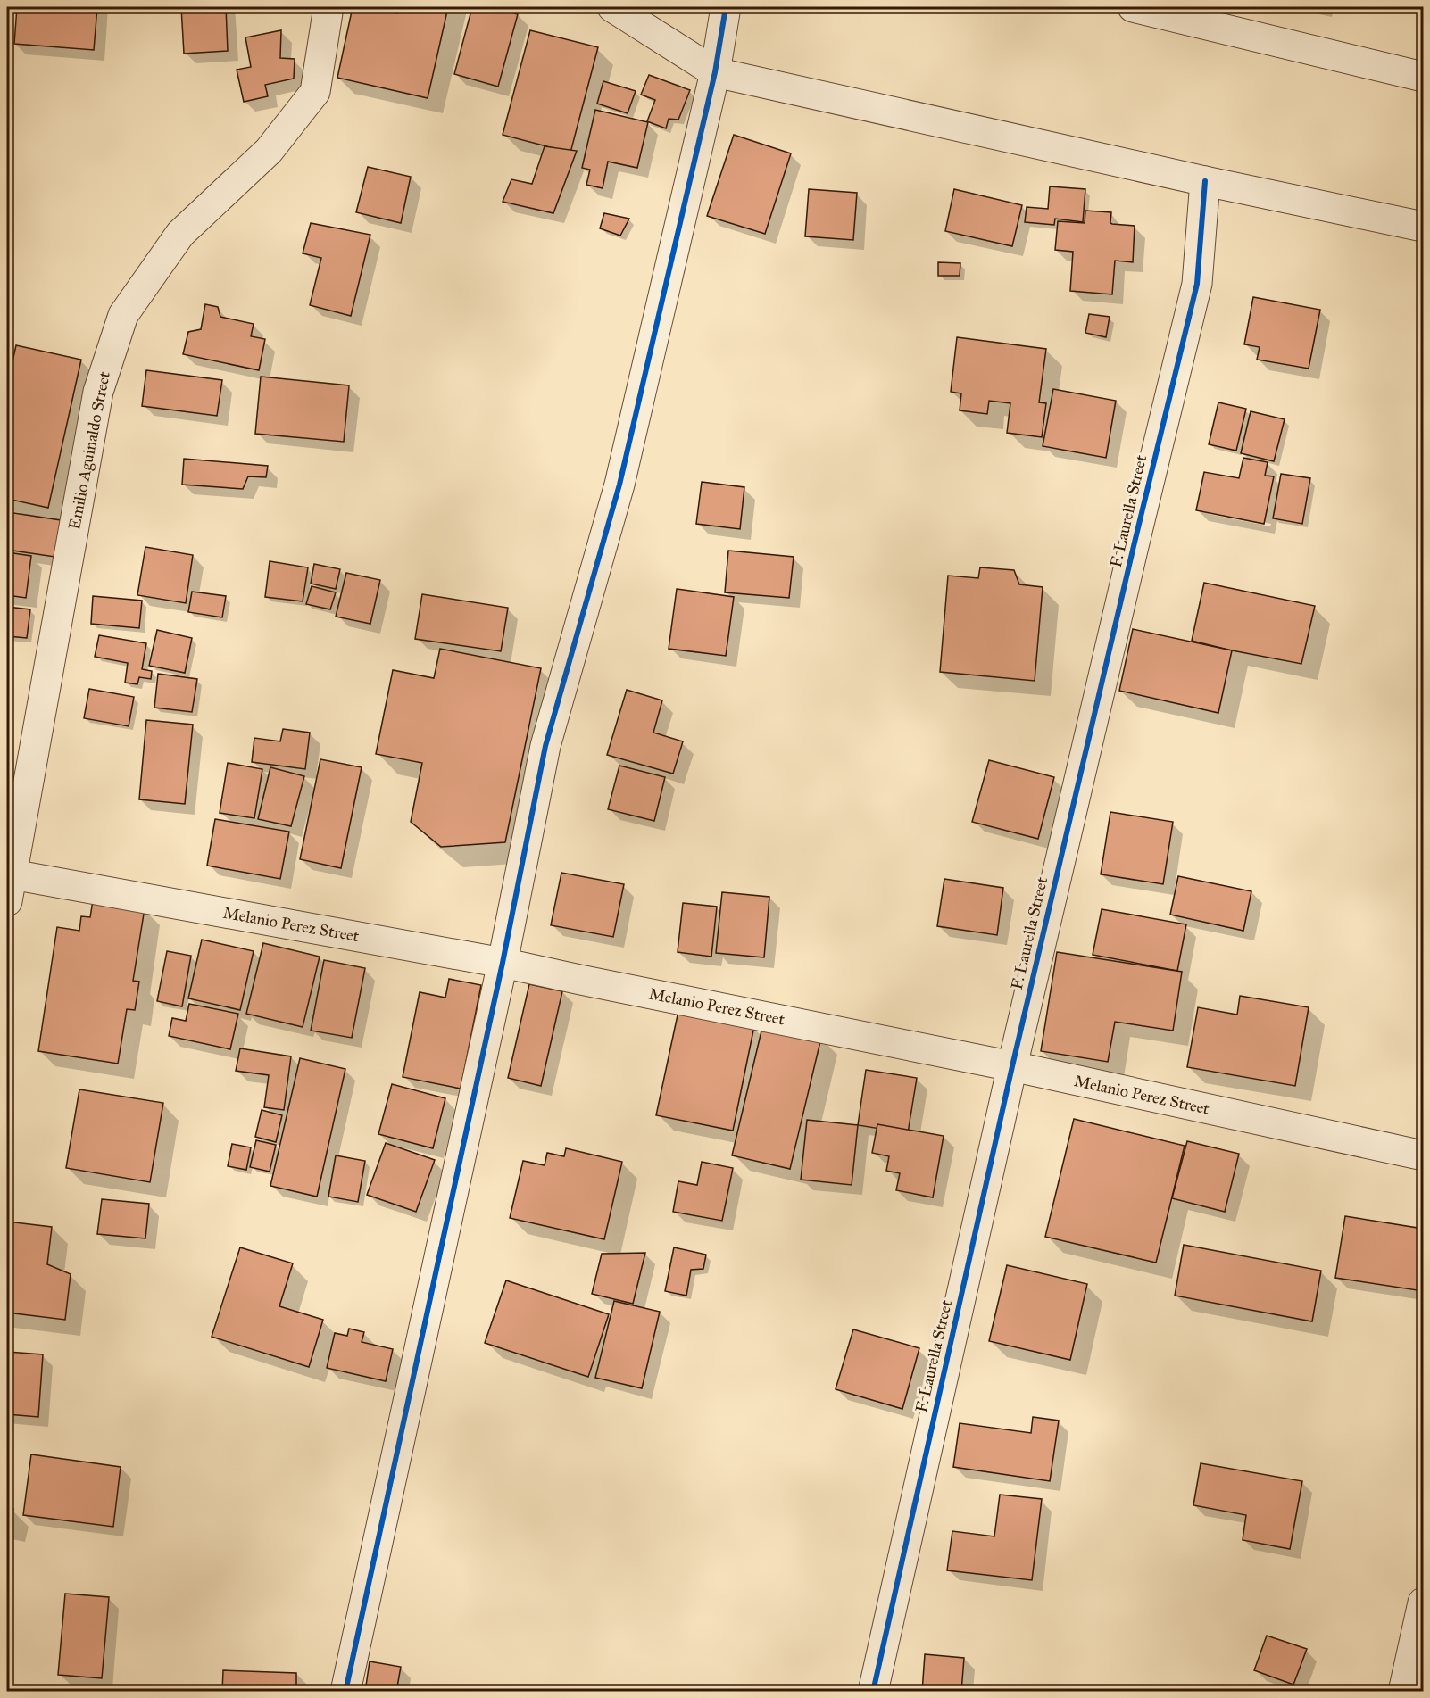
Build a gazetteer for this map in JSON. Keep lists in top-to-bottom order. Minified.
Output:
{"streets":{"street":["Emilio Aguinaldo Street","F. Laurella Street","Melanio Perez Street"]},"crossings":[["Emilio Aguinaldo Street","Melanio Perez Street"],["F. Laurella Street","Melanio Perez Street"]]}
